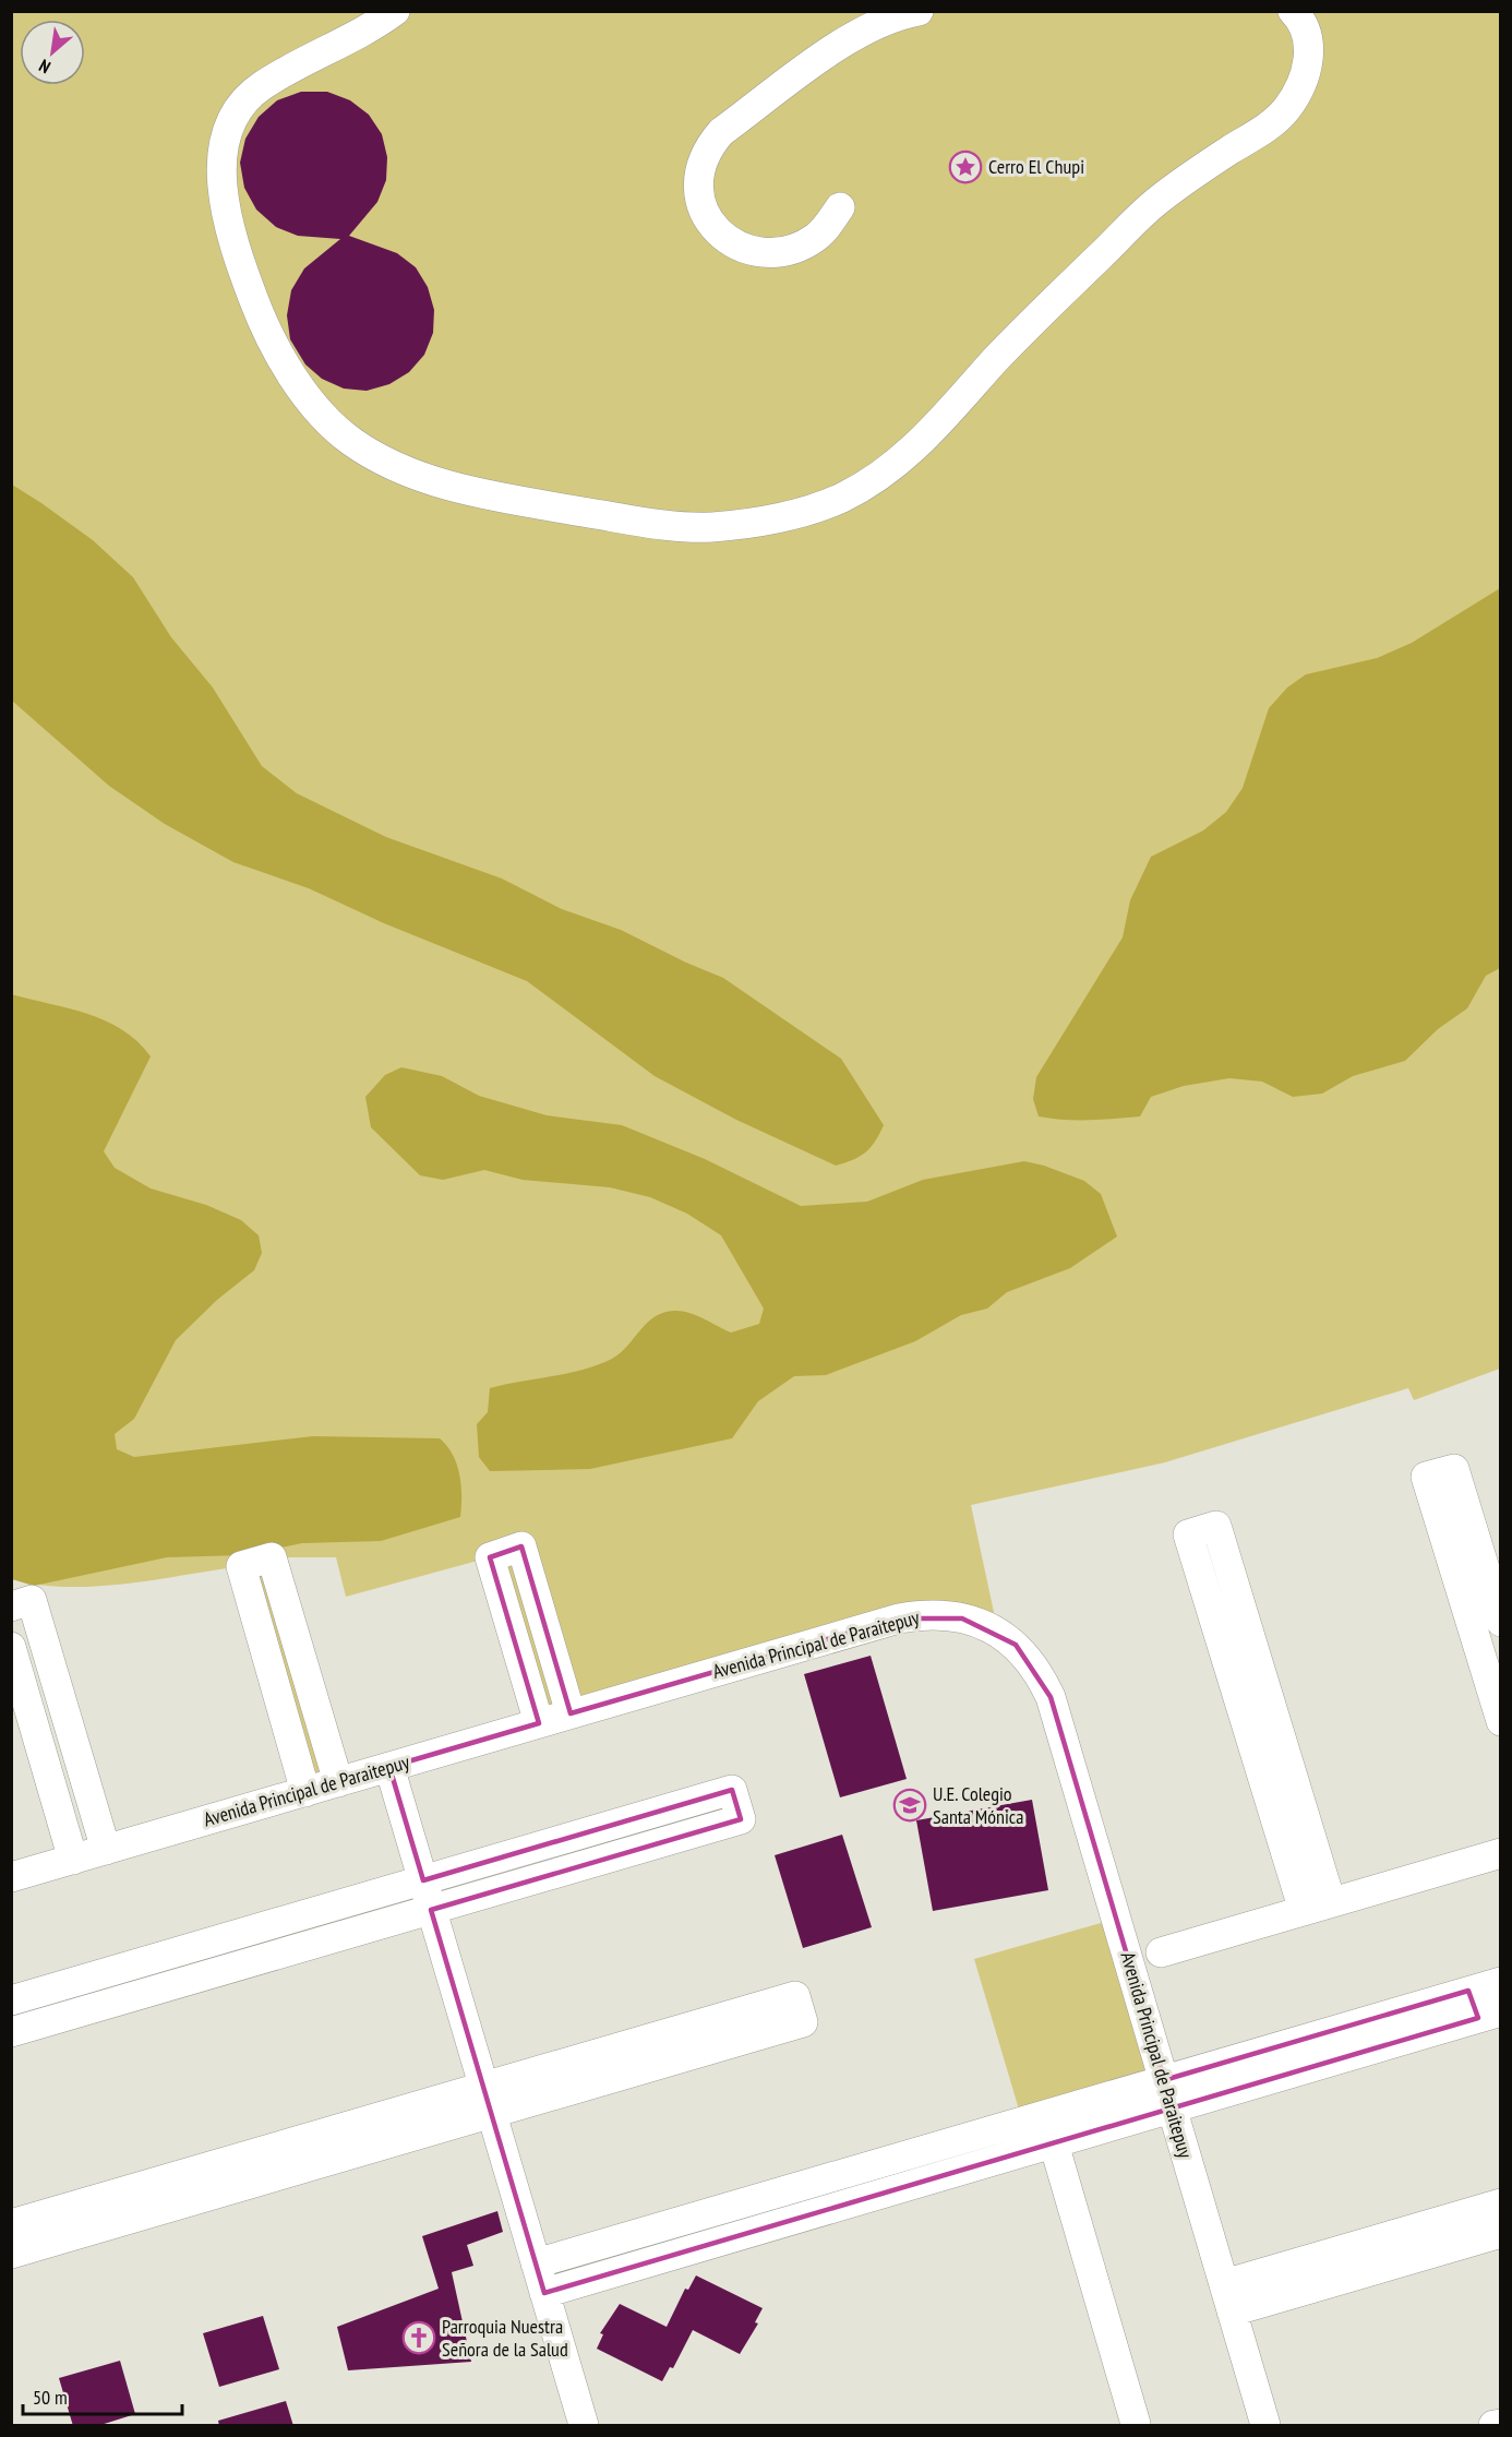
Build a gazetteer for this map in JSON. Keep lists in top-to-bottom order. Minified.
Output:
{"streets":{"street":["Avenida Principal de Paraitepuy"]},"places":{"place":["Cerro El Chupi"],"school or university":["U.E. Colegio Santa Mónica"],"church":["Parroquia Nuestra Señora de la Salud"]},"scale_bar":"50 m","north":"bottom left"}
